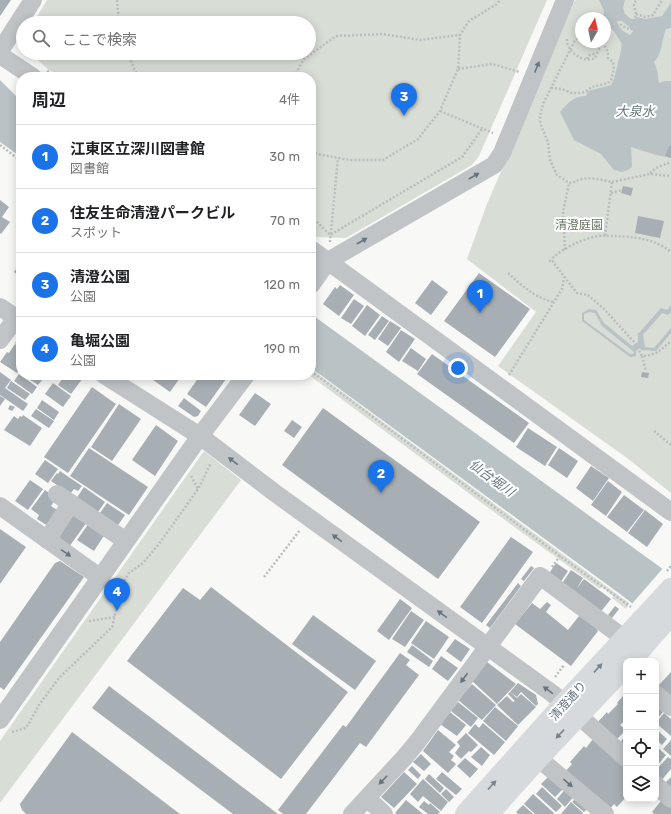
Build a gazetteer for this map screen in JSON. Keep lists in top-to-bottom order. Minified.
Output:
{"streets":{"main road":["清澄通り"]},"water":["大泉水","仙台堀川"],"parks":["清澄庭園"],"north":"top","page":{"search":"ここで検索","heading":["周辺","4件"],"pins":["3","1","2","4"],"list":[{"mark":"1","name":"江東区立深川図書館","note":"図書館","value":"30 m"},{"mark":"2","name":"住友生命清澄パークビル","note":"スポット","value":"70 m"},{"mark":"3","name":"清澄公園","note":"公園","value":"120 m"},{"mark":"4","name":"亀堀公園","note":"公園","value":"190 m"}],"map_buttons":["+","−"]}}
